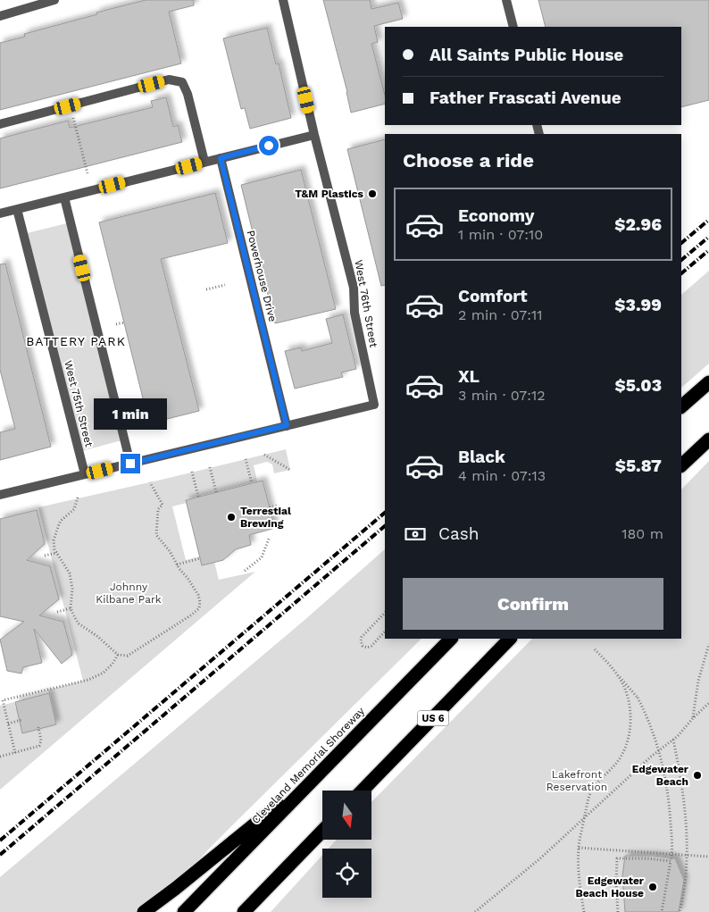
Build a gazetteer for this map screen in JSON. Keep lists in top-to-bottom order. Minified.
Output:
{"streets":{"highway":["US 6","Cleveland Memorial Shoreway"],"street":["Powerhouse Drive","West 76th Street","West 75th Street"]},"crossings":[["Powerhouse Drive","West 76th Street"]],"districts":["BATTERY PARK"],"parks":["Johnny Kilbane Park","Lakefront Reservation"],"places":["T&M Plastics","Terrestial Brewing","Edgewater Beach","Edgewater Beach House"],"north":"bottom","page":{"banner":["All Saints Public House","Father Frascati Avenue"],"heading":"Choose a ride","list":[{"name":"Economy","note":"1 min · 07:10","value":"$2.96"},{"name":"Comfort","note":"2 min · 07:11","value":"$3.99"},{"name":"XL","note":"3 min · 07:12","value":"$5.03"},{"name":"Black","note":"4 min · 07:13","value":"$5.87"}],"bubble":"1 min","pay":["Cash","180 m"],"buttons":"Confirm"}}
